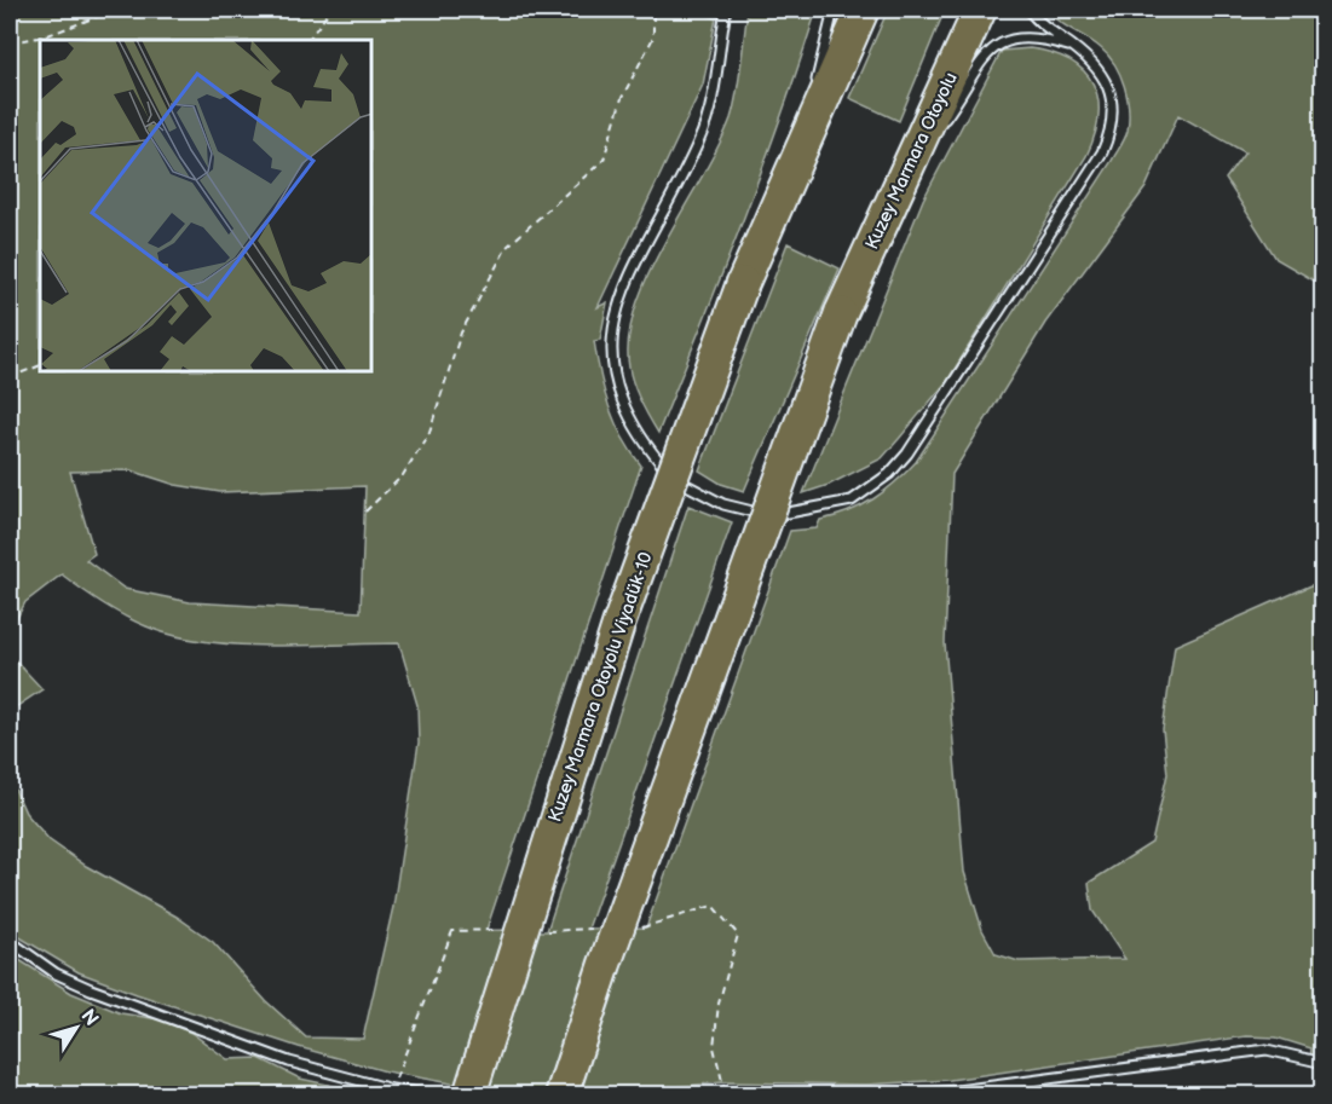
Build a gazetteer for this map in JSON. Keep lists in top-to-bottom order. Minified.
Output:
{"streets":{"highway":["Kuzey Marmara Otoyolu","Kuzey Marmara Otoyolu Viyadük-10"]},"north":"top right"}
